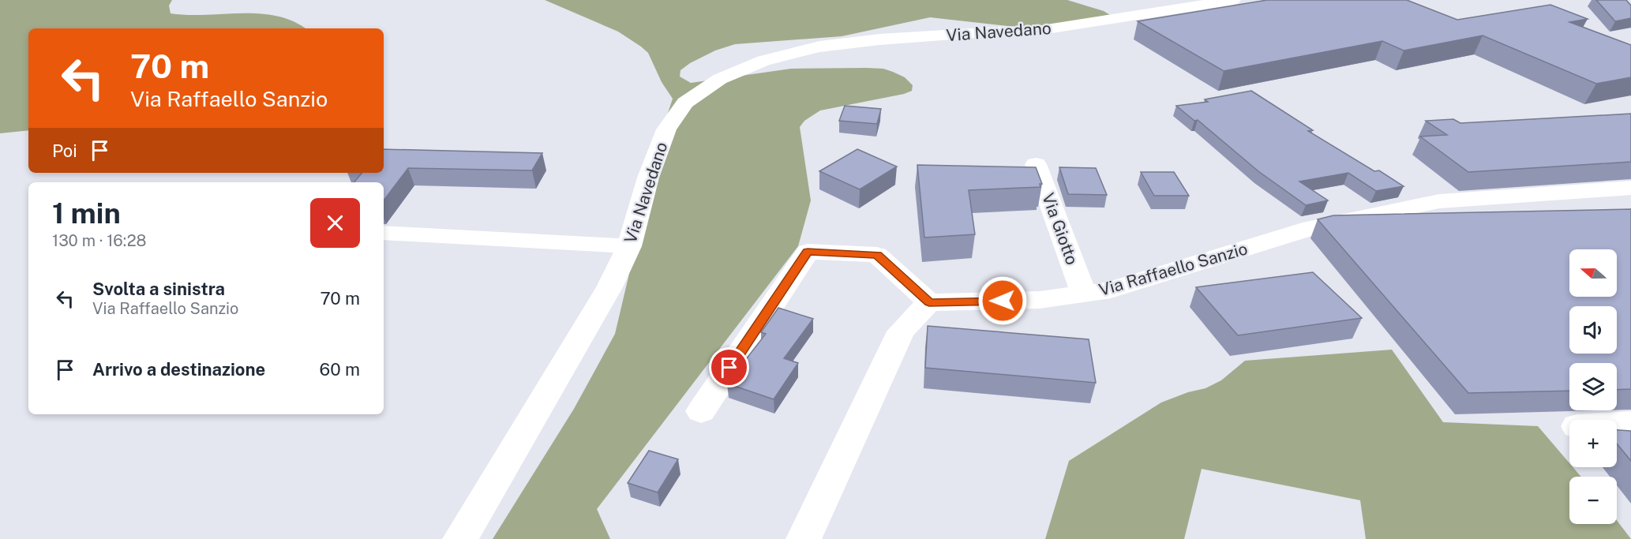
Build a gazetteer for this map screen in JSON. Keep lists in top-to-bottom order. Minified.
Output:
{"streets":{"street":["Via Navedano","Via Giotto","Via Raffaello Sanzio"]},"crossings":[["Via Giotto","Via Raffaello Sanzio"]],"north":"left","page":{"turn":["70 m","Via Raffaello Sanzio"],"then":"Poi","heading":["1 min","130 m · 16:28"],"map_buttons":["+","−"],"list":[{"name":"Svolta a sinistra","note":"Via Raffaello Sanzio","value":"70 m"},{"name":"Arrivo a destinazione","value":"60 m"}]}}
